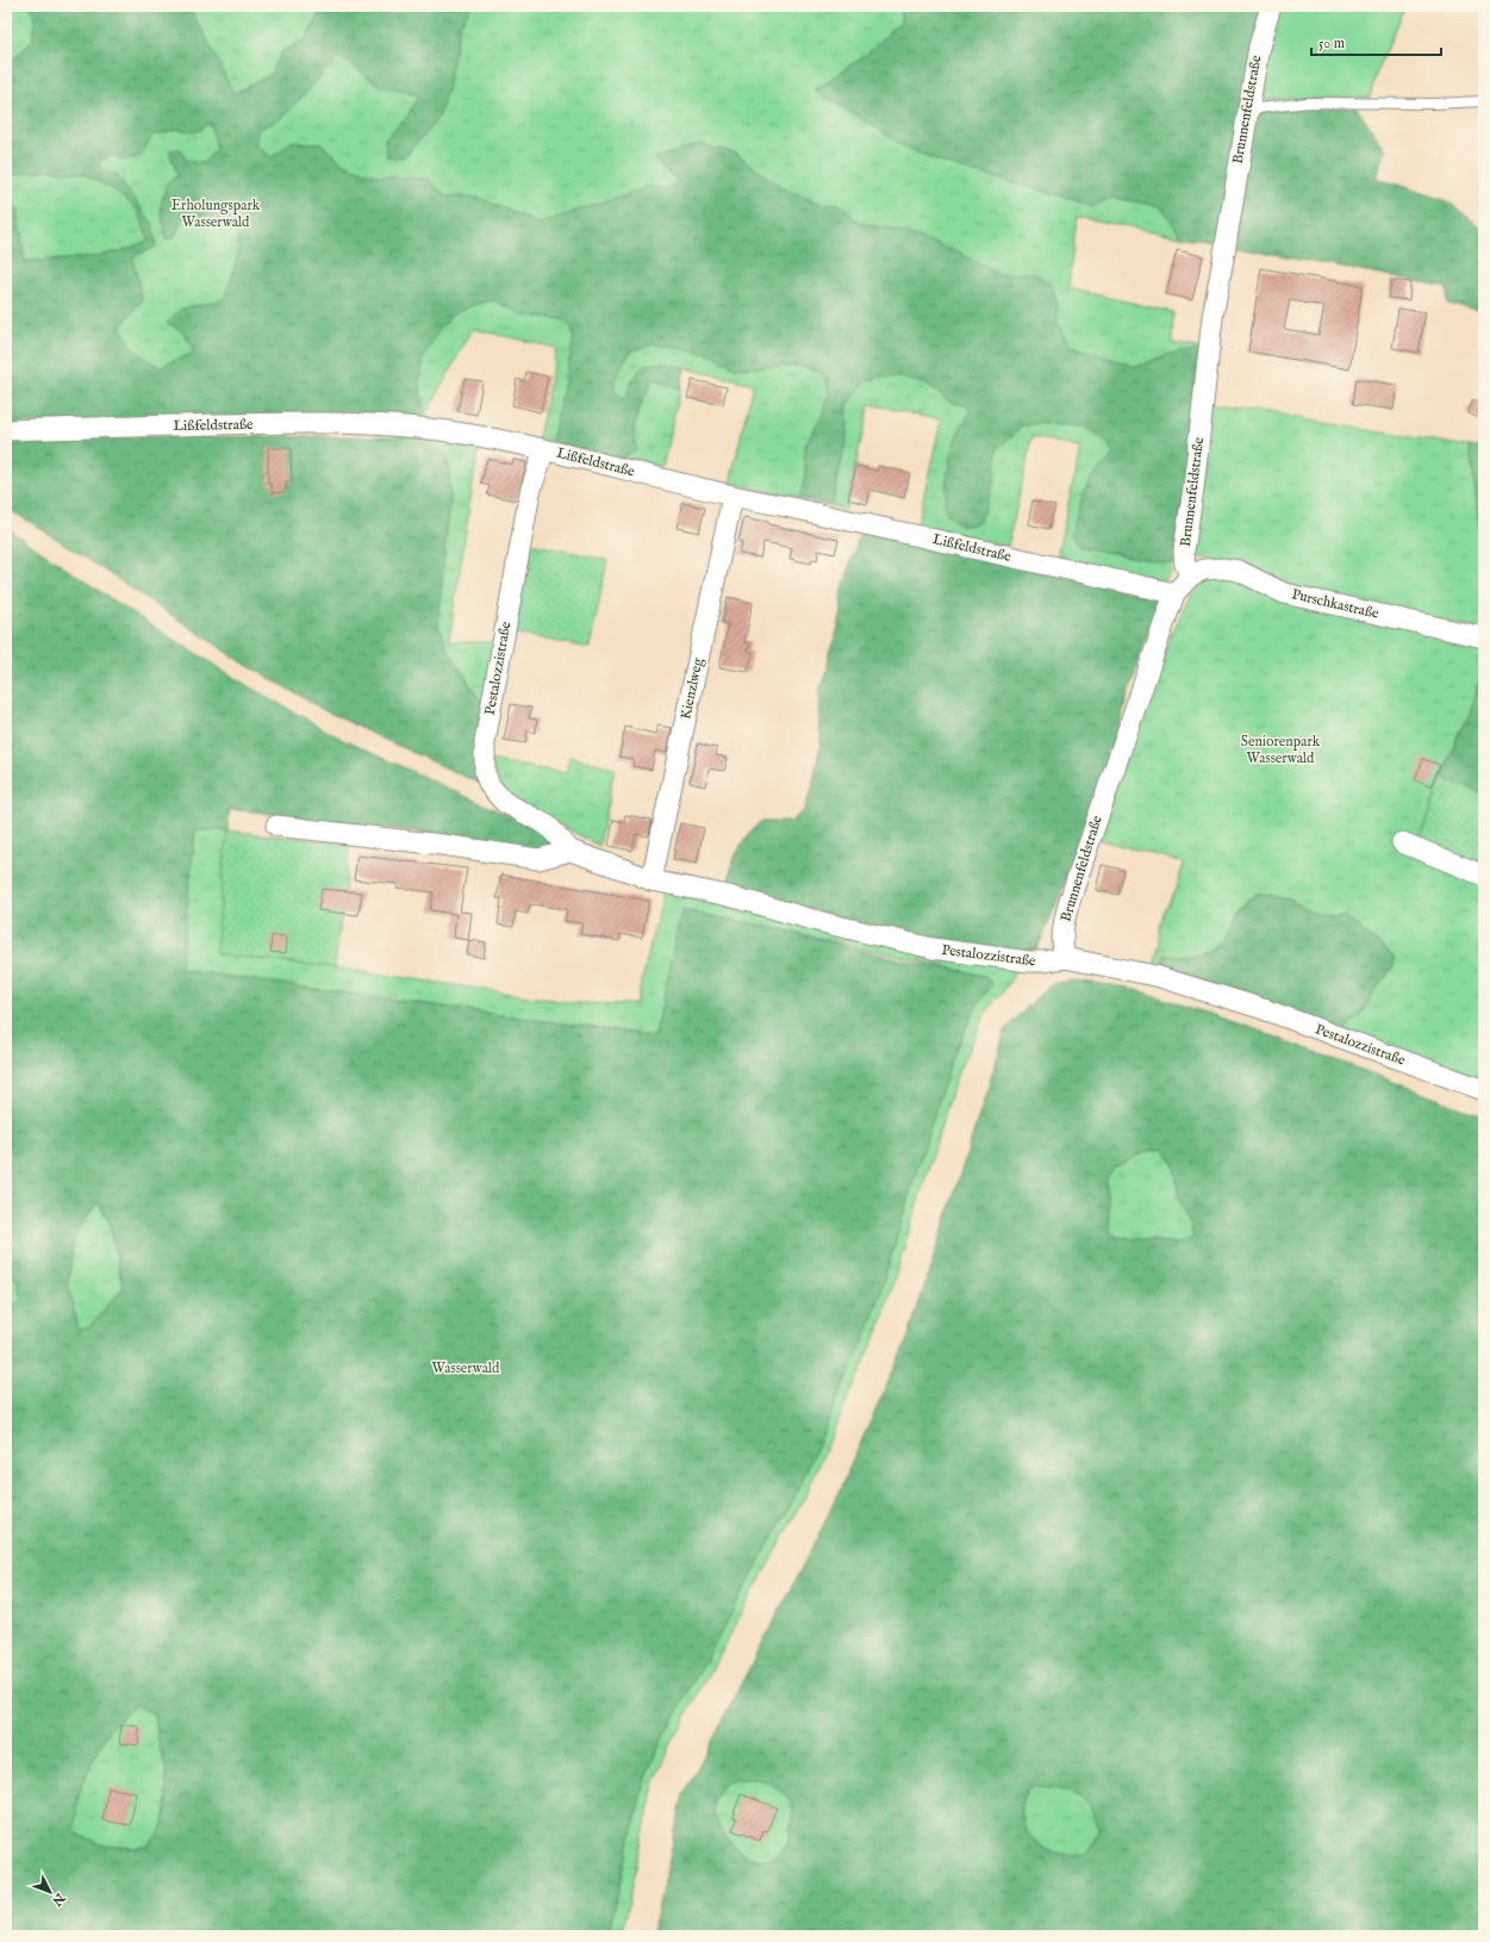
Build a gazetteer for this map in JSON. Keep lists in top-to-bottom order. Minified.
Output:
{"streets":{"street":["Brunnenfeldstraße","Lißfeldstraße","Purschkastraße","Pestalozzistraße","Kienzlweg"]},"crossings":[["Brunnenfeldstraße","Lißfeldstraße"],["Brunnenfeldstraße","Purschkastraße"],["Brunnenfeldstraße","Pestalozzistraße"],["Lißfeldstraße","Pestalozzistraße"],["Lißfeldstraße","Kienzlweg"],["Pestalozzistraße","Kienzlweg"]],"parks":["Erholungspark Wasserwald","Seniorenpark Wasserwald","Wasserwald"],"scale_bar":"50 m","north":"bottom right"}
